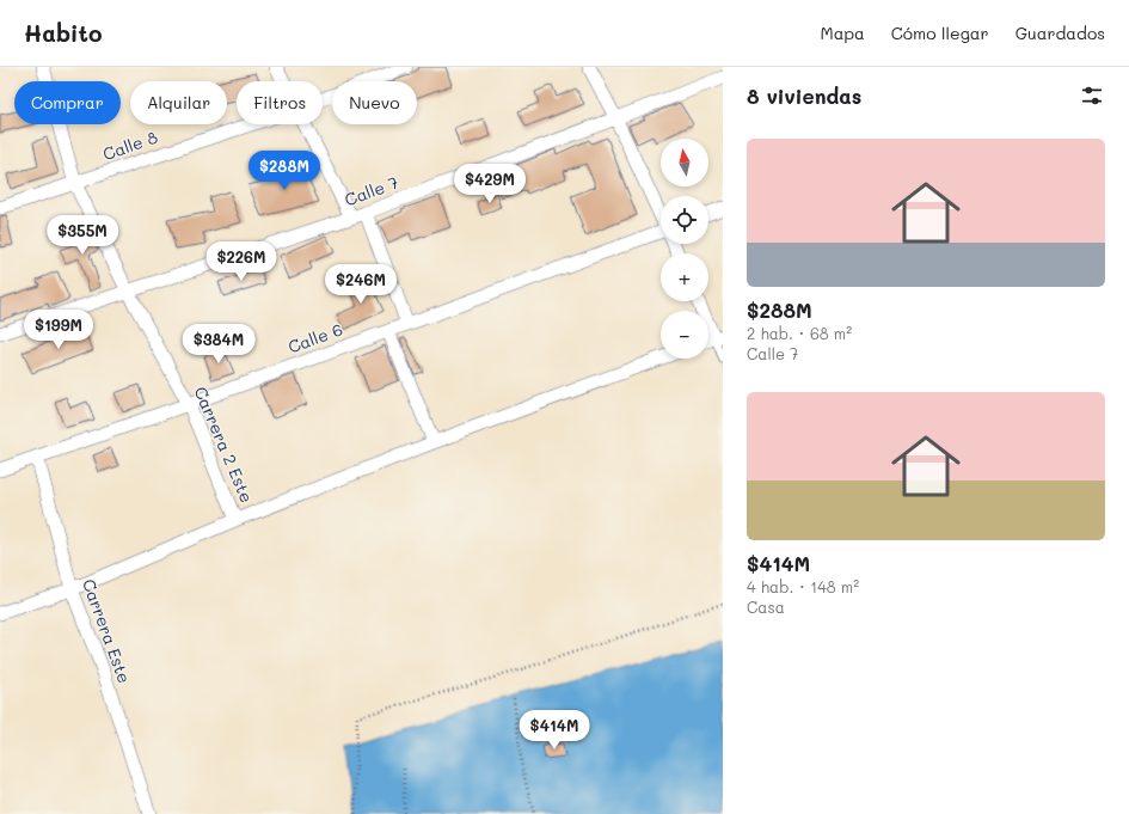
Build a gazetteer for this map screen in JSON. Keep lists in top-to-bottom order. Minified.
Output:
{"streets":{"street":["Calle 8","Calle 7","Calle 6","Carrera 2 Este","Carrera Este"]},"crossings":[["Calle 8","Carrera 2 Este"],["Calle 7","Carrera 2 Este"],["Calle 6","Carrera 2 Este"],["Calle 6","Carrera Este"]],"north":"top","page":{"header":"Habito","nav":["Mapa","Cómo llegar","Guardados"],"heading":"8 viviendas","chip":["Comprar","Alquilar","Filtros","Nuevo"],"list":[{"name":"$288M","note":"2 hab. · 68 m² · Calle 7"},{"name":"$414M","note":"4 hab. · 148 m² · Casa"}],"map_buttons":["+","−"],"price":["$288M","$429M","$355M","$226M","$246M","$199M","$384M","$414M"]}}
